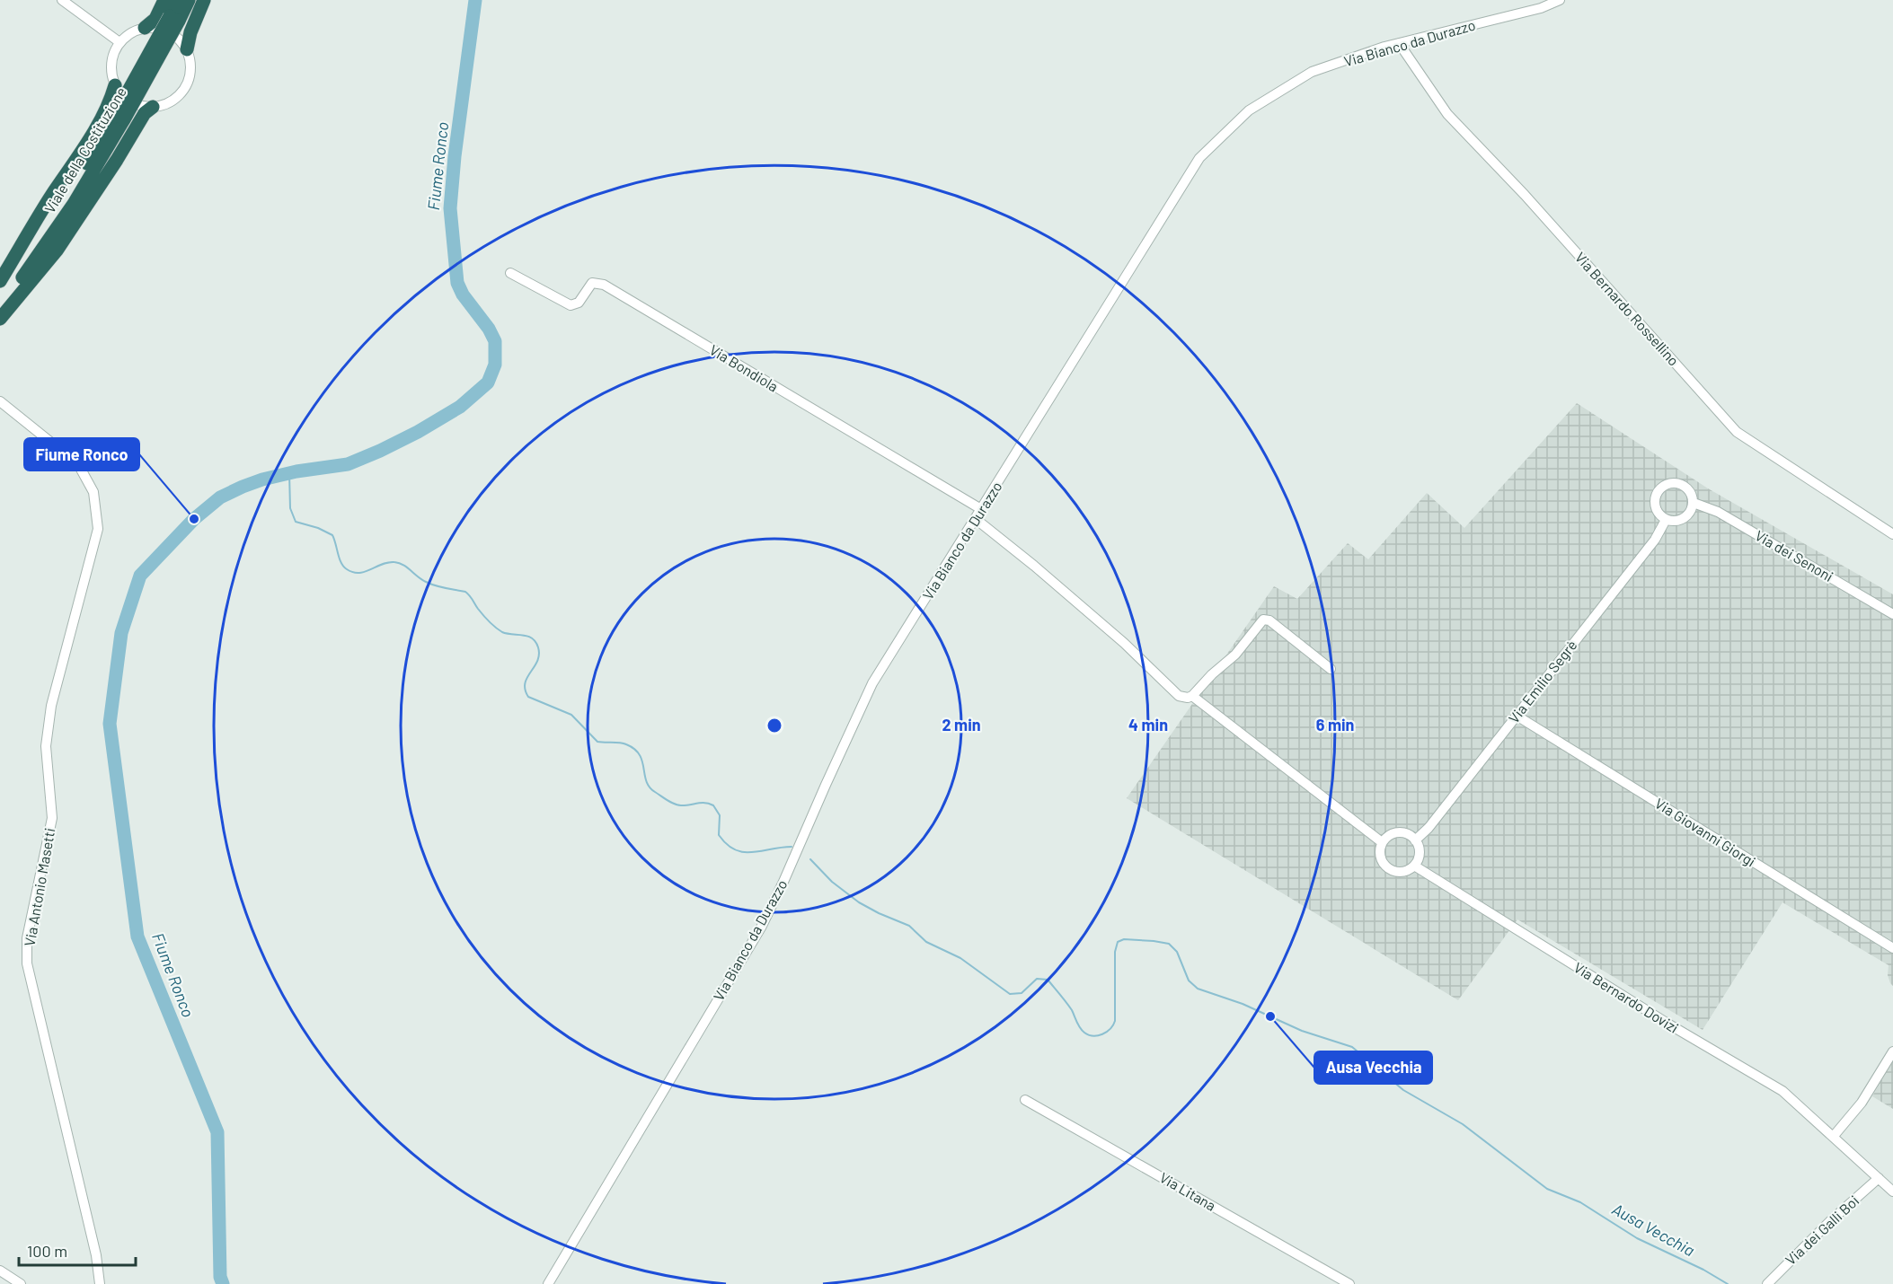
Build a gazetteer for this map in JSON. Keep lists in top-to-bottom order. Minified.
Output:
{"streets":{"highway":["Viale della Costituzione"],"street":["Via Bianco da Durazzo","Via Bernardo Rossellino","Via Bondiola","Via dei Senoni","Via Emilio Segrè","Via Giovanni Giorgi","Via Antonio Masetti","Via Bernardo Dovizi","Via Litana","Via dei Galli Boi"]},"crossings":[["Via Bianco da Durazzo","Via Bernardo Rossellino"],["Via Bianco da Durazzo","Via Bondiola"],["Via dei Senoni","Via Emilio Segrè"],["Via Emilio Segrè","Via Giovanni Giorgi"],["Via Emilio Segrè","Via Bernardo Dovizi"],["Via Bernardo Dovizi","Via dei Galli Boi"]],"water":["Fiume Ronco","Ausa Vecchia"],"places":["Fiume Ronco","Ausa Vecchia"],"scale_bar":"100 m","rings":["2 min","4 min","6 min"]}
